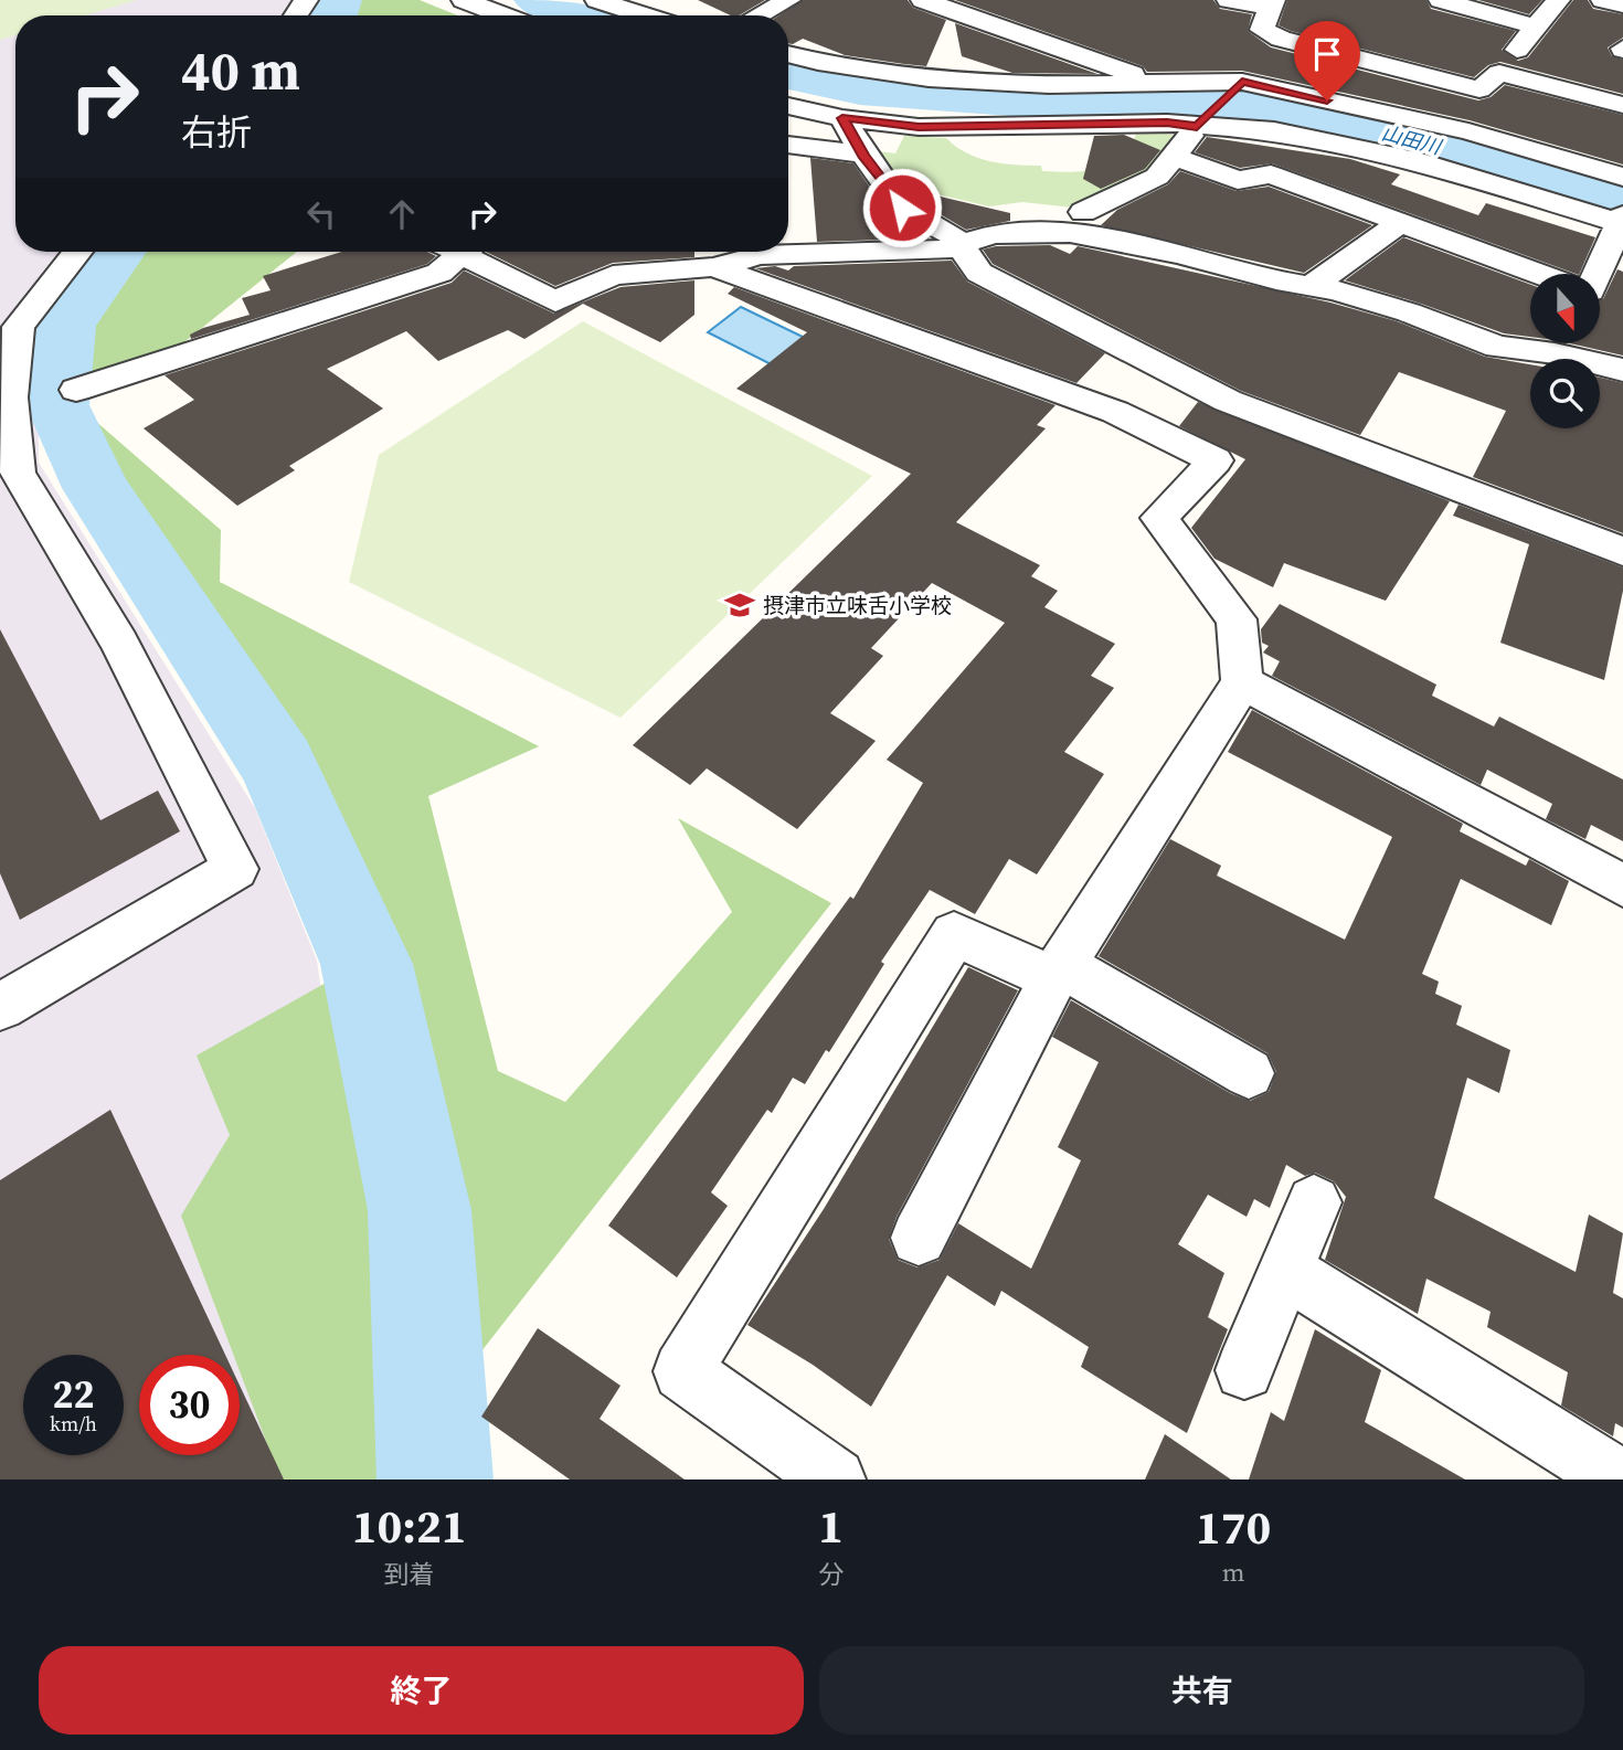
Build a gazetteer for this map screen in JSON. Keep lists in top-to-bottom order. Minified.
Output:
{"water":["山田川"],"places":{"school or university":["摂津市立味舌小学校"]},"north":"bottom","page":{"turn":["40 m","右折"],"speed":"22 km/h","limit":"30","eta":["10:21","到着","1","分","170","m"],"buttons":["終了","共有"]}}
